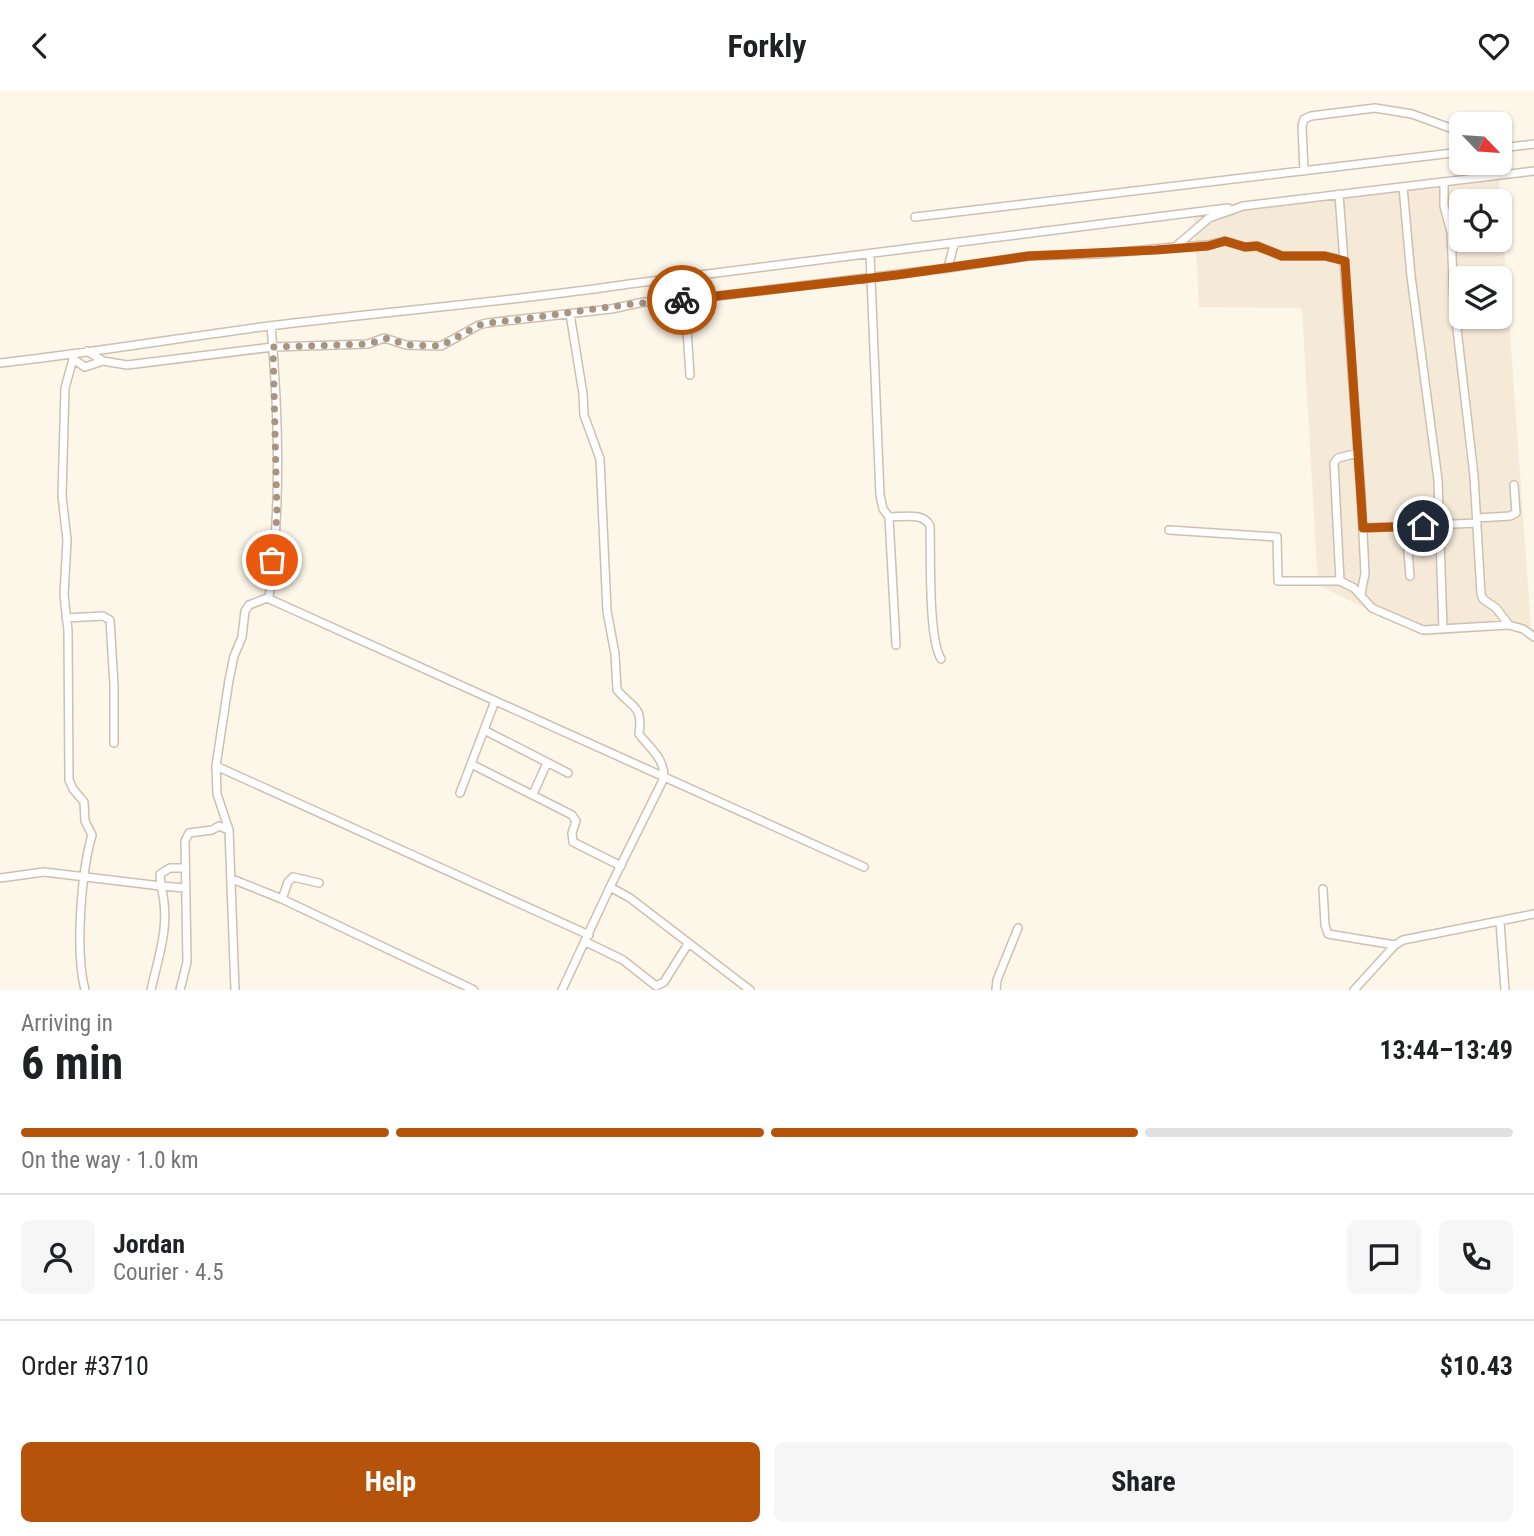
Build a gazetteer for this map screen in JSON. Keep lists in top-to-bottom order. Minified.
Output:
{"north":"bottom right","page":{"header":"Forkly","heading":["6 min","Arriving in","13:44–13:49"],"panel":["Jordan","Courier · 4.5","Order #3710","$10.43"],"bar":"On the way · 1.0 km","buttons":["Help","Share"]}}
